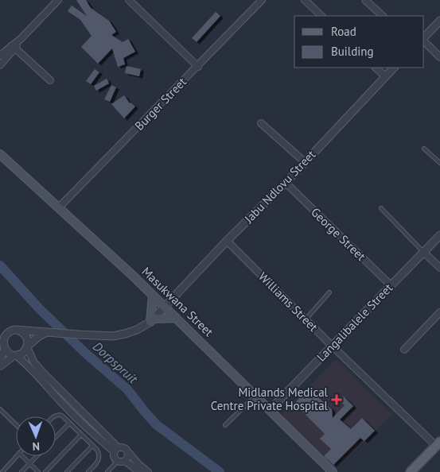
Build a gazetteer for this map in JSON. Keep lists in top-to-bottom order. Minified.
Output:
{"streets":{"main road":["Masukwana Street"],"street":["Burger Street","Jabu Ndlovu Street","George Street","Williams Street","Langalibalele Street"]},"crossings":[["Burger Street","Masukwana Street"],["Jabu Ndlovu Street","George Street"],["Jabu Ndlovu Street","Masukwana Street"],["Jabu Ndlovu Street","Williams Street"],["George Street","Langalibalele Street"],["Masukwana Street","Langalibalele Street"],["Williams Street","Langalibalele Street"]],"water":["Dorpspruit"],"places":{"health":["Midlands Medical Centre Private Hospital"]},"legend":["Road","Building"],"north":"bottom"}
